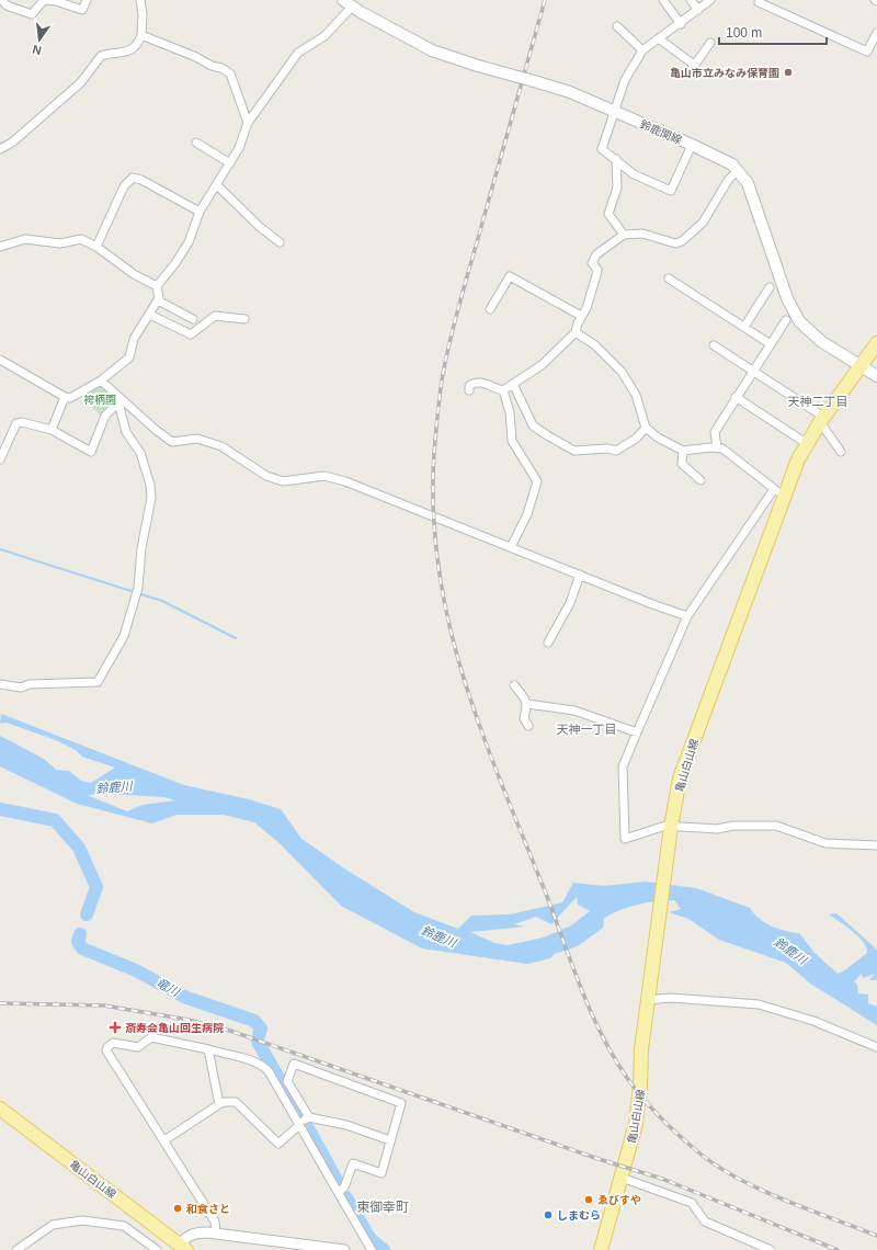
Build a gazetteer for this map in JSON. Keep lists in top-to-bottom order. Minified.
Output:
{"streets":{"main road":["鈴鹿関線","亀山白山線"]},"crossings":[["鈴鹿関線","亀山白山線"]],"districts":["天神二丁目","天神一丁目","東御幸町"],"water":["鈴鹿川","竜川"],"parks":["袴柄園"],"places":{"other":["亀山市立みなみ保育園","ゑびすや","和食さと","しまむら"],"health":["斎寿会亀山回生病院"]},"scale_bar":"100 m","north":"bottom"}
